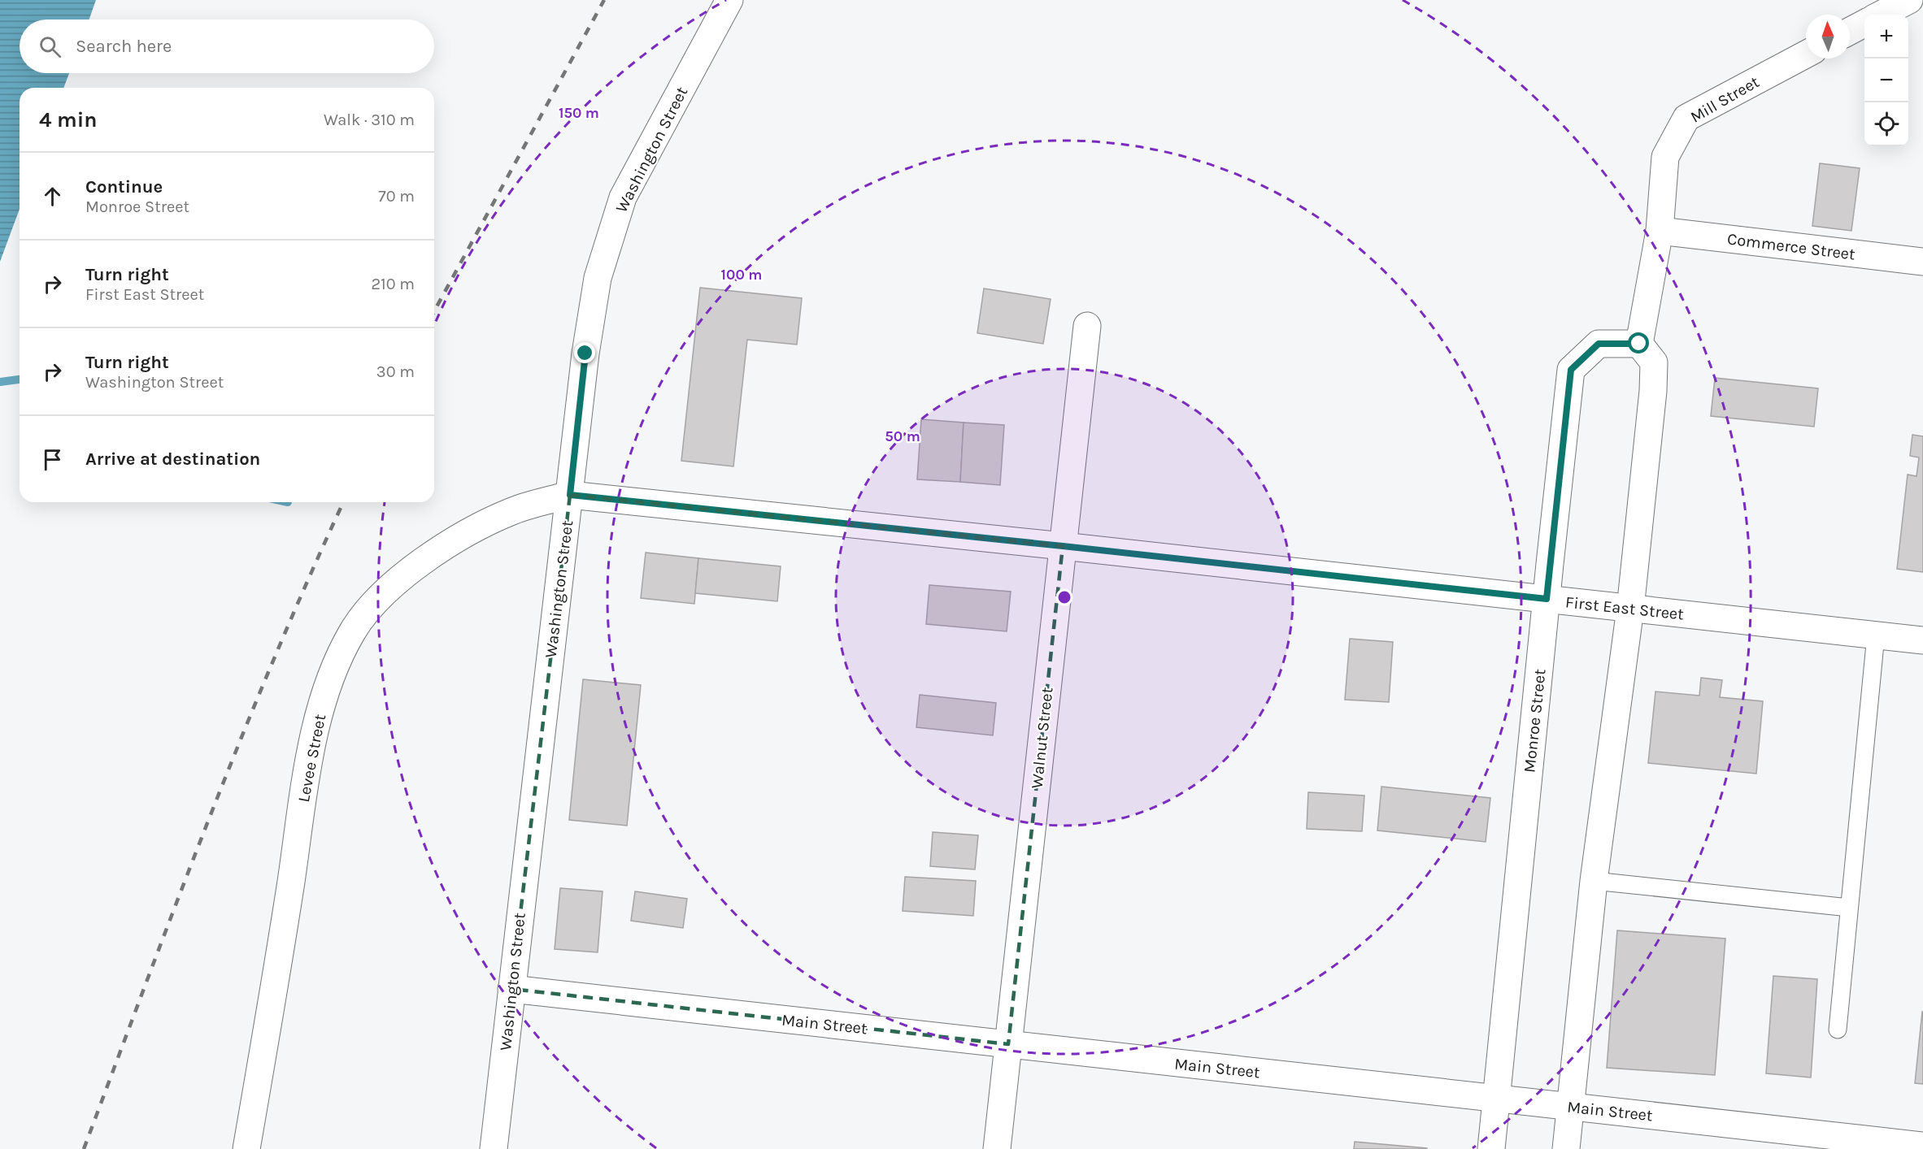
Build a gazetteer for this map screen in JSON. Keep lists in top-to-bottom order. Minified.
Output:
{"streets":{"street":["Mill Street","Washington Street","Commerce Street","First East Street","Monroe Street","Walnut Street","Levee Street","Main Street"]},"crossings":[["Mill Street","Commerce Street"],["Washington Street","First East Street"],["Washington Street","Levee Street"],["Washington Street","Main Street"],["First East Street","Monroe Street"],["First East Street","Walnut Street"],["First East Street","Levee Street"],["Monroe Street","Main Street"],["Walnut Street","Main Street"]],"north":"top","page":{"map_buttons":["+","−"],"search":"Search here","heading":["4 min","Walk · 310 m"],"list":[["Continue","Monroe Street","70 m"],["Turn right","First East Street","210 m"],["Turn right","Washington Street","30 m"],"Arrive at destination"]},"rings":["150 m","100 m","50 m"]}
